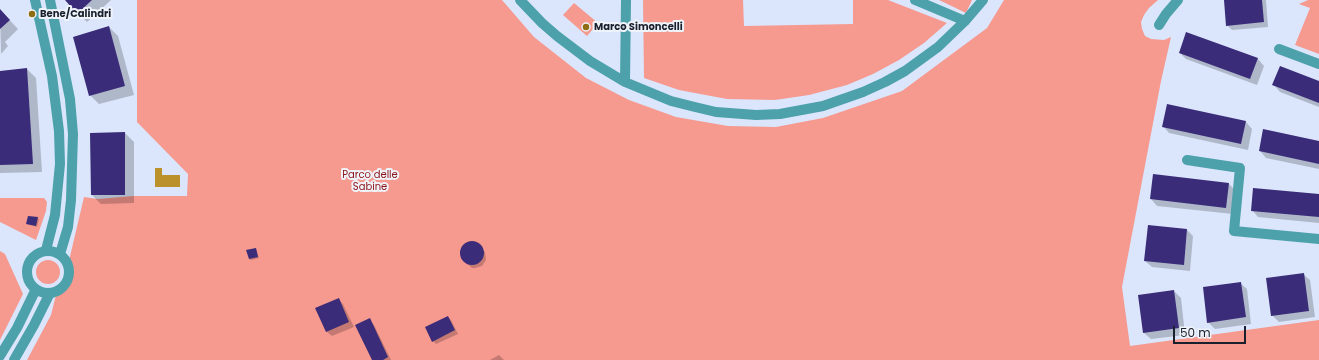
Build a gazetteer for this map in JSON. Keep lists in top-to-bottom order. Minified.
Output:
{"parks":["Parco delle Sabine"],"places":["Bene/Calindri","Marco Simoncelli"],"scale_bar":"50 m"}
